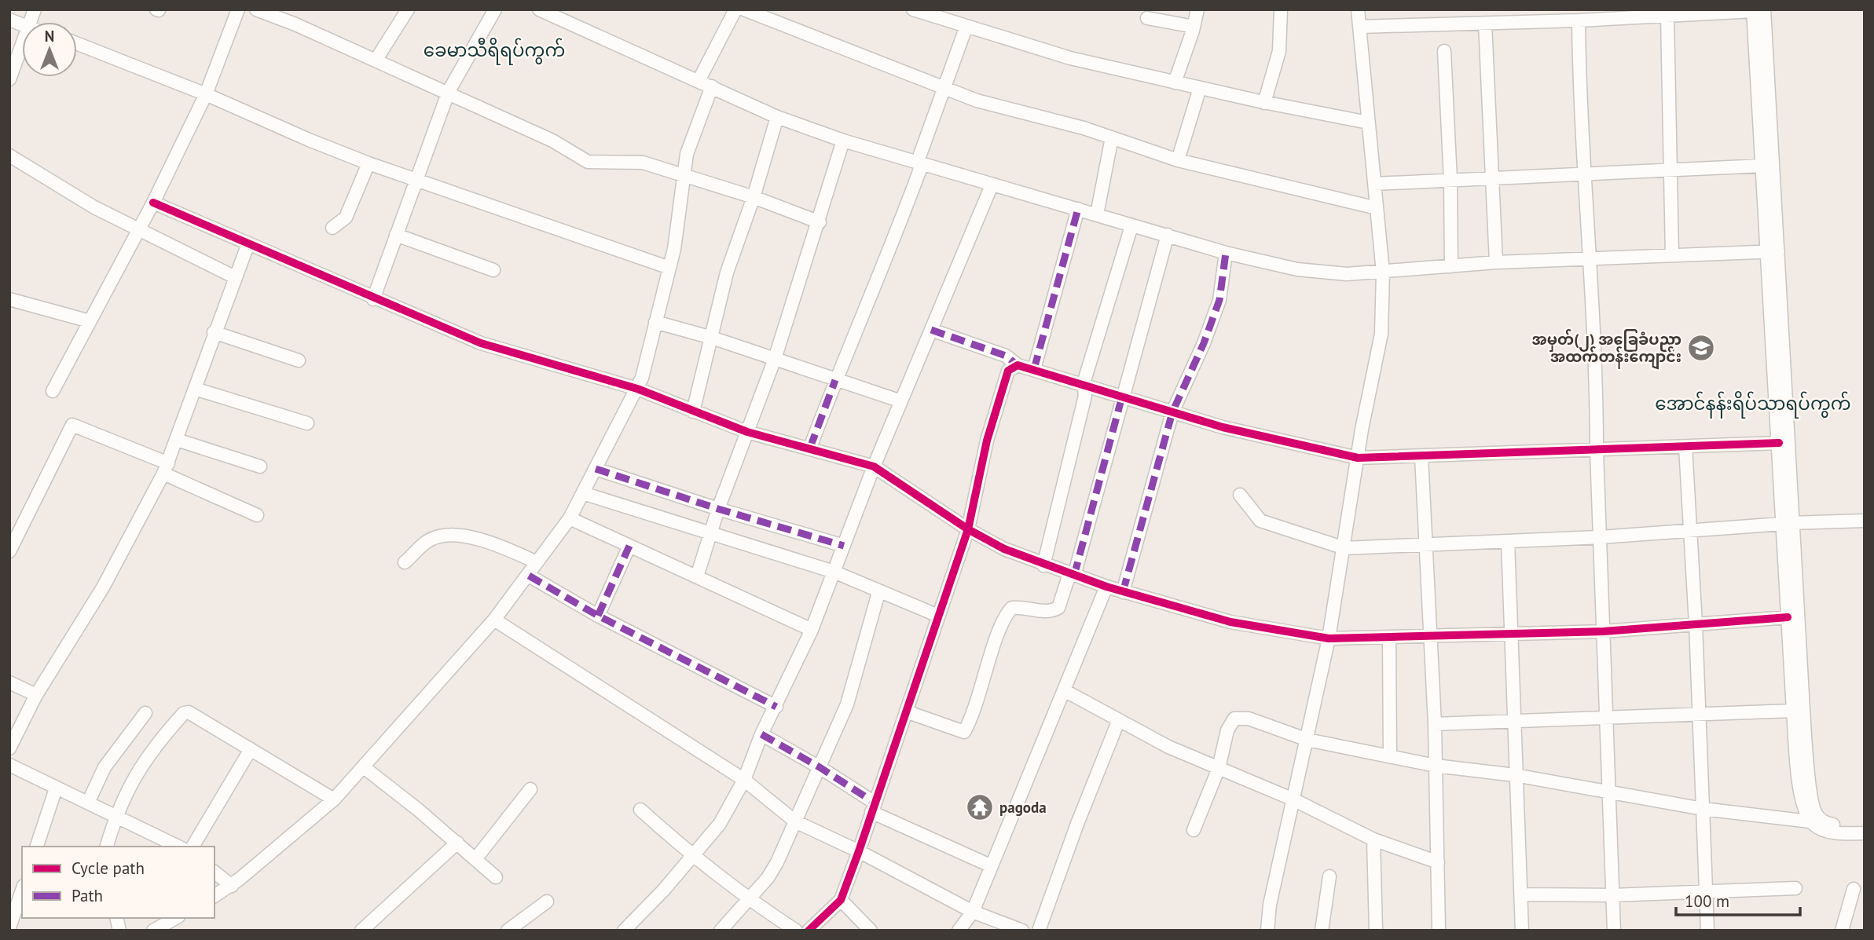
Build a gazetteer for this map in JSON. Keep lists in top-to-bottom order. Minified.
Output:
{"districts":["ခေမာသီရိရပ်ကွက်","အောင်နန်းရိပ်သာရပ်ကွက်"],"places":{"school or university":["အမှတ်(၂) အခြေခံပညာ အထက်တန်းကျောင်း"],"temple":["pagoda"]},"legend":["Cycle path","Path"],"scale_bar":"100 m","north":"top"}
